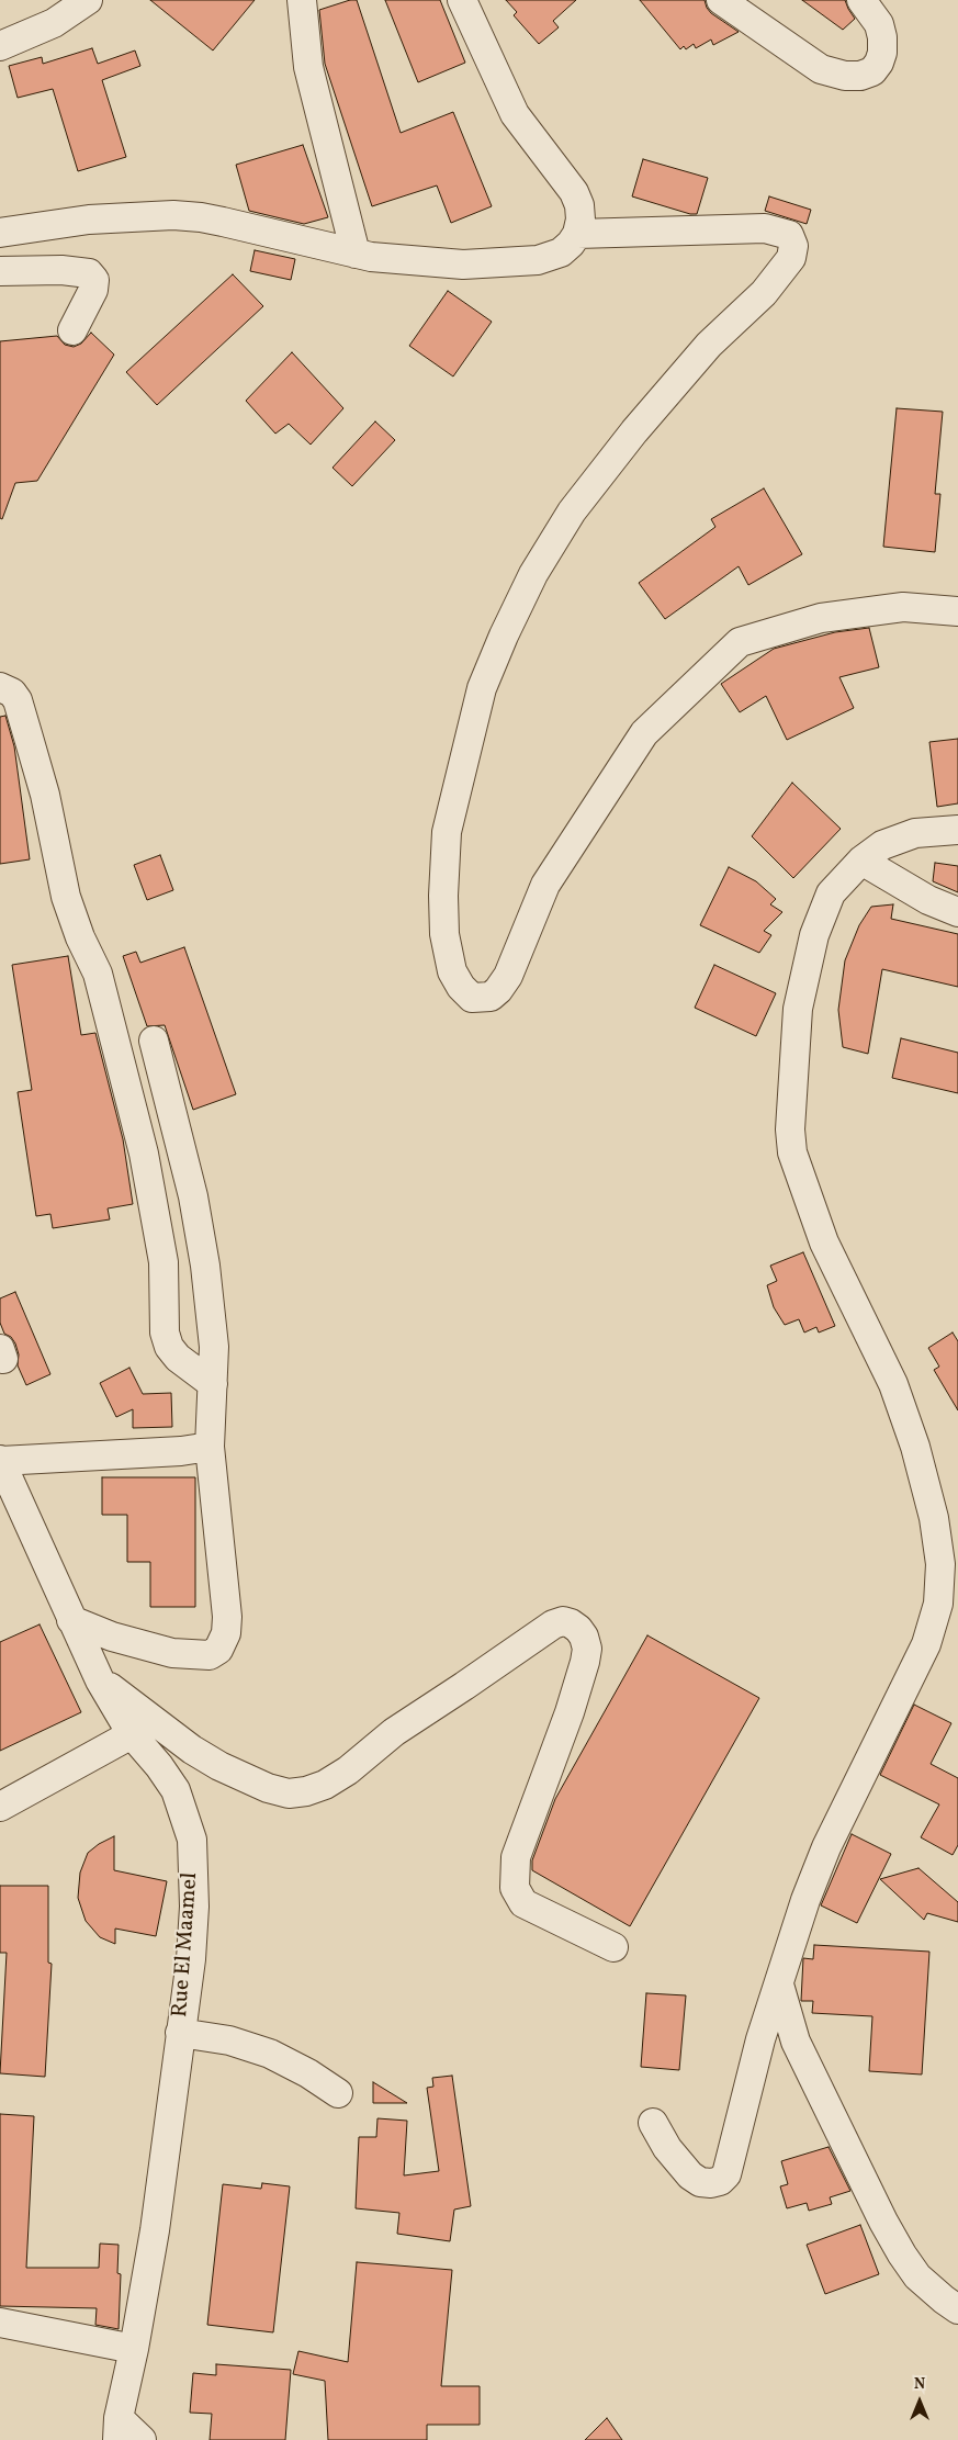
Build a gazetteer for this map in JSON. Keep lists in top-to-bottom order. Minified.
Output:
{"streets":{"street":["Rue El Maamel"]},"north":"top"}
